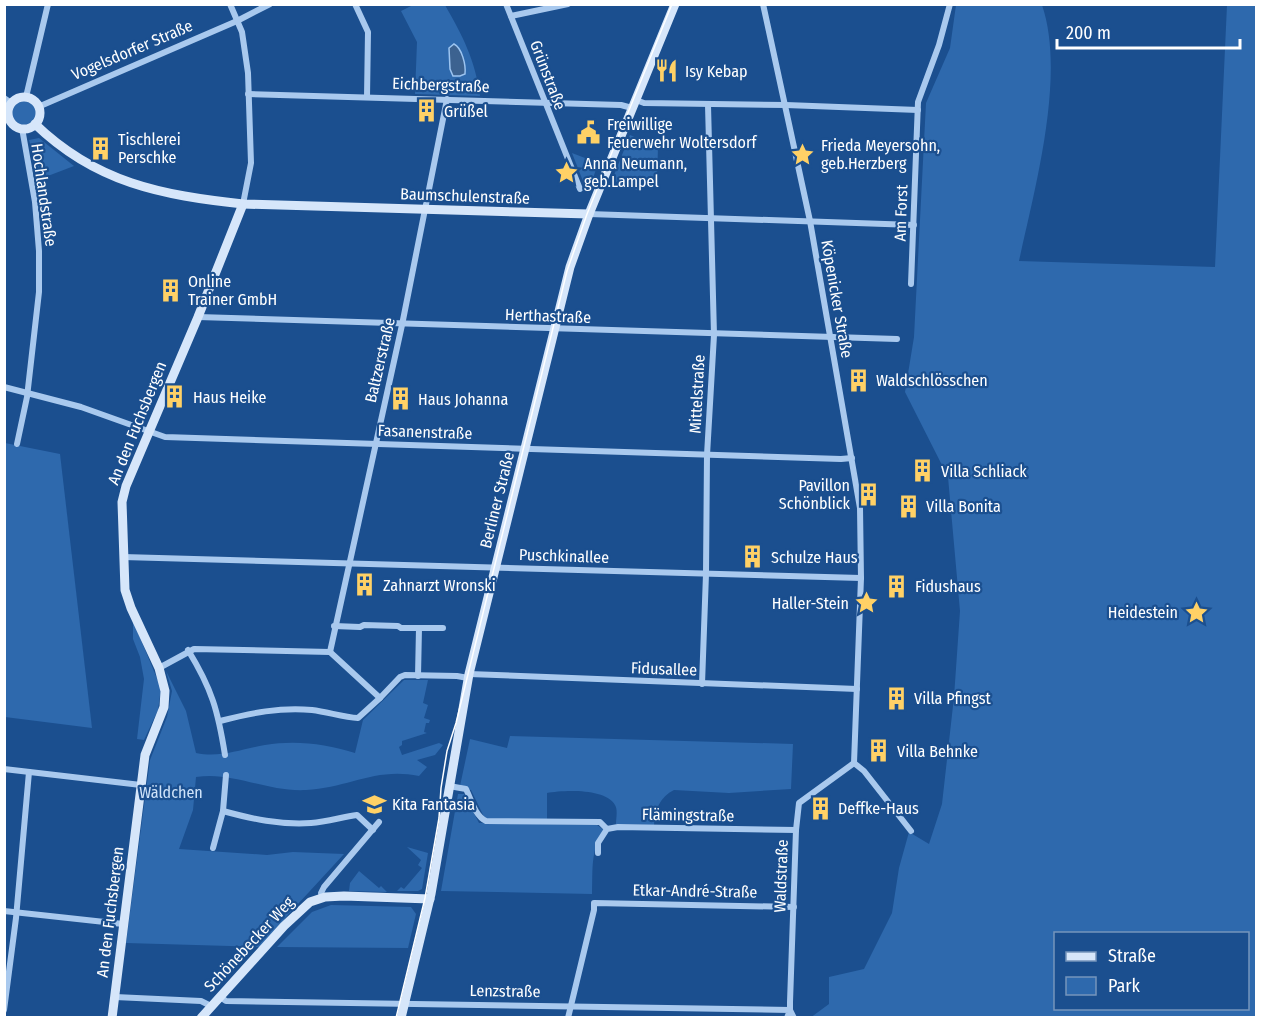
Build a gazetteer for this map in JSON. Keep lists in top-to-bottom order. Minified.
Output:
{"streets":{"street":["Vogelsdorfer Straße","Grünstraße","Eichbergstraße","Hochlandstraße","Baumschulenstraße","Am Forst","Köpenicker Straße","Herthastraße","Baltzerstraße","Mittelstraße","An den Fuchsbergen","Fasanenstraße","Berliner Straße","Puschkinallee","Fidusallee","Flämingstraße","Waldstraße","Etkar-André-Straße","Schönebecker Weg","Lenzstraße"]},"crossings":[["Vogelsdorfer Straße","Hochlandstraße"],["Vogelsdorfer Straße","Baumschulenstraße"],["Vogelsdorfer Straße","An den Fuchsbergen"],["Grünstraße","Eichbergstraße"],["Eichbergstraße","Am Forst"],["Eichbergstraße","Köpenicker Straße"],["Eichbergstraße","Baltzerstraße"],["Eichbergstraße","Mittelstraße"],["Eichbergstraße","An den Fuchsbergen"],["Eichbergstraße","Berliner Straße"],["Hochlandstraße","Baumschulenstraße"],["Hochlandstraße","Fasanenstraße"],["Baumschulenstraße","Am Forst"],["Baumschulenstraße","Köpenicker Straße"],["Baumschulenstraße","Baltzerstraße"],["Baumschulenstraße","Mittelstraße"],["Baumschulenstraße","An den Fuchsbergen"],["Baumschulenstraße","Berliner Straße"],["Köpenicker Straße","Herthastraße"],["Köpenicker Straße","Fasanenstraße"],["Köpenicker Straße","Puschkinallee"],["Köpenicker Straße","Fidusallee"],["Köpenicker Straße","Waldstraße"],["Herthastraße","Baltzerstraße"],["Herthastraße","Mittelstraße"],["Herthastraße","An den Fuchsbergen"],["Herthastraße","Berliner Straße"],["Baltzerstraße","Fasanenstraße"],["Baltzerstraße","Puschkinallee"],["Mittelstraße","Fasanenstraße"],["Mittelstraße","Puschkinallee"],["Mittelstraße","Fidusallee"],["An den Fuchsbergen","Fasanenstraße"],["An den Fuchsbergen","Puschkinallee"],["Fasanenstraße","Berliner Straße"],["Berliner Straße","Puschkinallee"],["Berliner Straße","Fidusallee"],["Berliner Straße","Flämingstraße"],["Berliner Straße","Schönebecker Weg"],["Berliner Straße","Lenzstraße"],["Flämingstraße","Waldstraße"],["Waldstraße","Etkar-André-Straße"],["Waldstraße","Lenzstraße"],["Etkar-André-Straße","Lenzstraße"],["Schönebecker Weg","Lenzstraße"]],"parks":["Wäldchen"],"places":{"restaurant":["Isy Kebap"],"building":["Grüßel","Tischlerei Perschke","Online Trainer GmbH","Waldschlösschen","Haus Heike","Haus Johanna","Villa Schliack","Pavillon Schönblick","Villa Bonita","Schulze Haus","Zahnarzt Wronski","Fidushaus","Villa Pfingst","Villa Behnke","Deffke-Haus"],"public building":["Freiwillige Feuerwehr Woltersdorf"],"place":["Frieda Meyersohn, geb.Herzberg","Anna Neumann, geb.Lampel","Haller-Stein","Heidestein"],"school or university":["Kita Fantasia"]},"legend":["Straße","Park"],"scale_bar":"200 m"}
